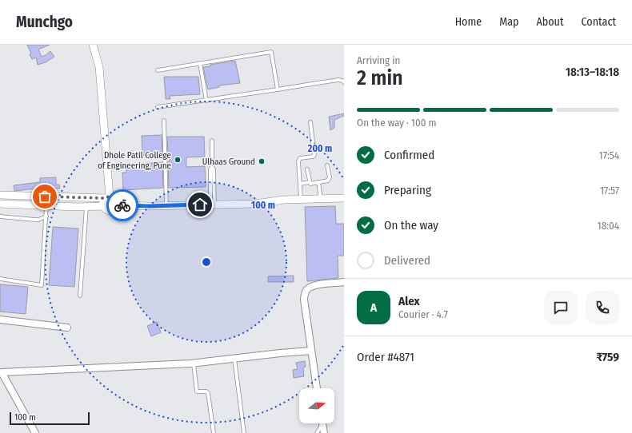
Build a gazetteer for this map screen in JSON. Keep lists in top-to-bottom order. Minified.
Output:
{"places":["Dhole Patil College of Engineering, Pune","Ulhaas Ground"],"scale_bar":"100 m","north":"right","page":{"header":"Munchgo","nav":["Home","Map","About","Contact"],"heading":["2 min","Arriving in","18:13–18:18"],"panel":["Alex","Courier · 4.7","Order #4871","₹759"],"bar":"On the way · 100 m","list":[["Confirmed","17:54"],["Preparing","17:57"],["On the way","18:04"],"Delivered"],"round":"A","scale":"100 m"},"rings":["200 m","100 m"]}
